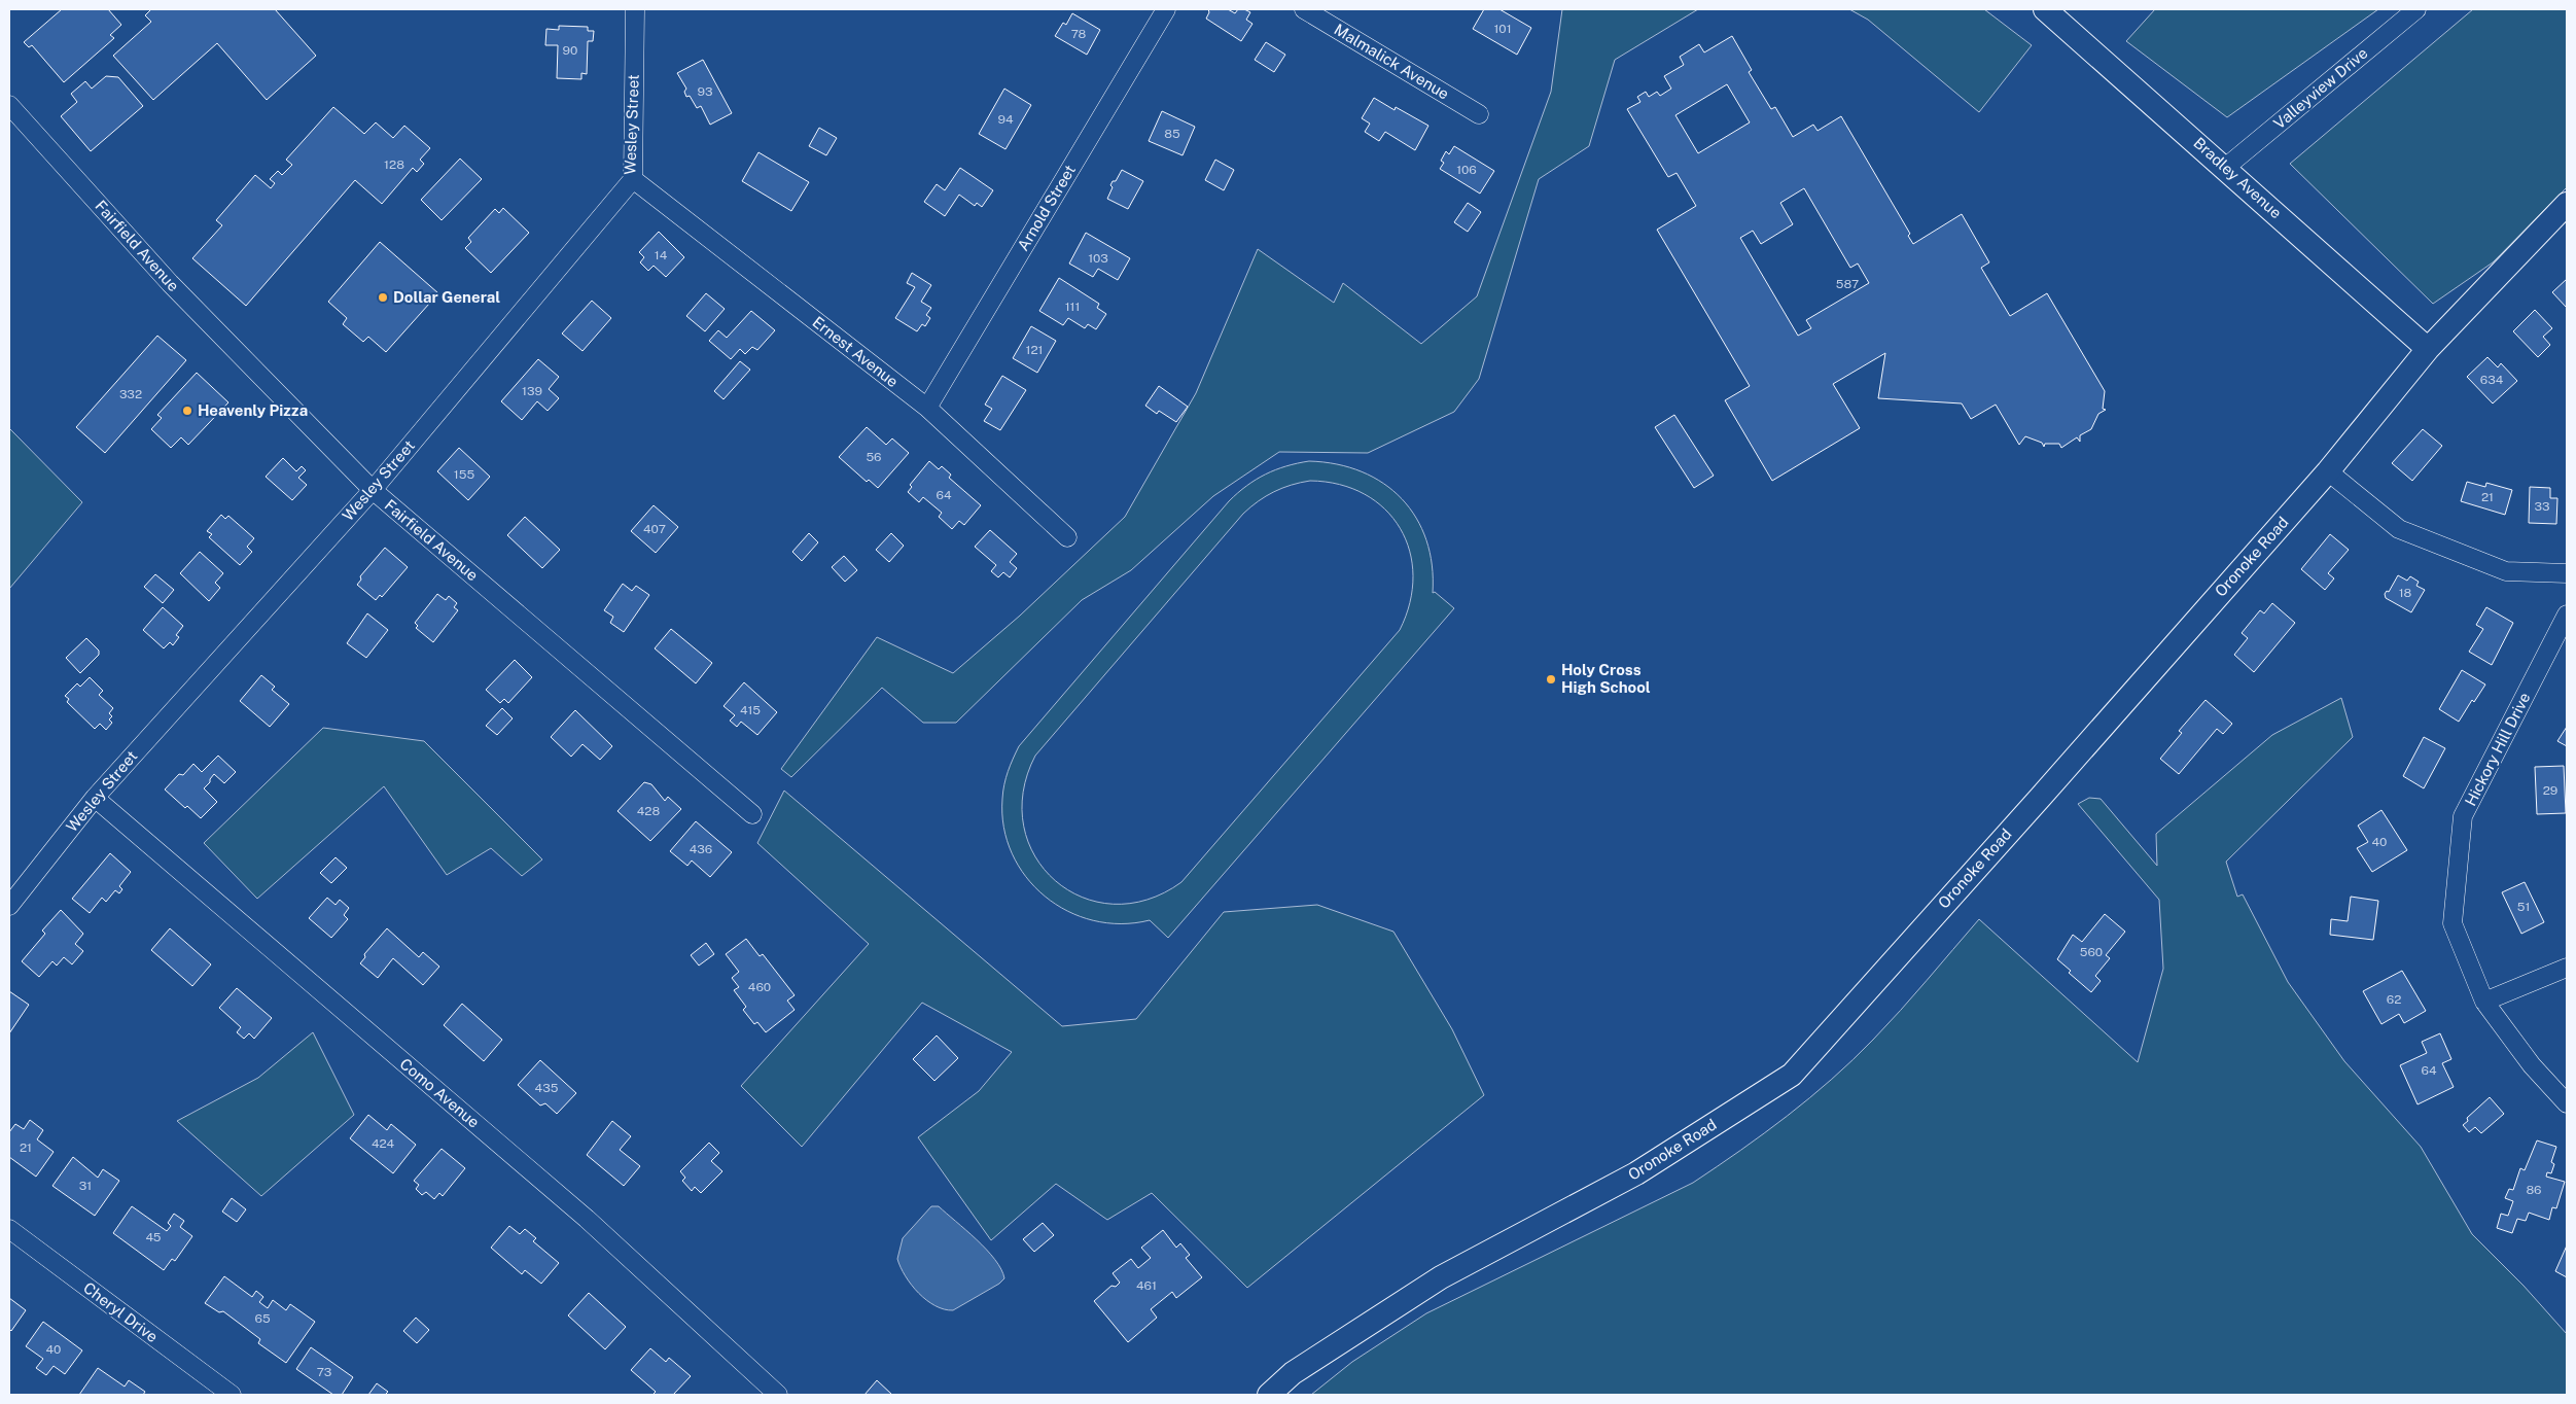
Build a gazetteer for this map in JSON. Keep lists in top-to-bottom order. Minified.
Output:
{"streets":{"street":["Malmalick Avenue","Valleyview Drive","Wesley Street","Bradley Avenue","Arnold Street","Fairfield Avenue","Ernest Avenue","Oronoke Road","Hickory Hill Drive","Como Avenue","Cheryl Drive"]},"crossings":[["Valleyview Drive","Bradley Avenue"],["Wesley Street","Fairfield Avenue"],["Wesley Street","Ernest Avenue"],["Wesley Street","Como Avenue"],["Bradley Avenue","Oronoke Road"],["Arnold Street","Ernest Avenue"]],"places":["Dollar General","Heavenly Pizza","Holy Cross High School"],"house_numbers":["101","78","90","93","94","85","128","106","14","103","587","111","121","634","139","332","56","155","64","21","33","407","18","415","29","428","40","436","51","560","460","62","64","435","424","21","31","86","45","461","65","40","73"]}
